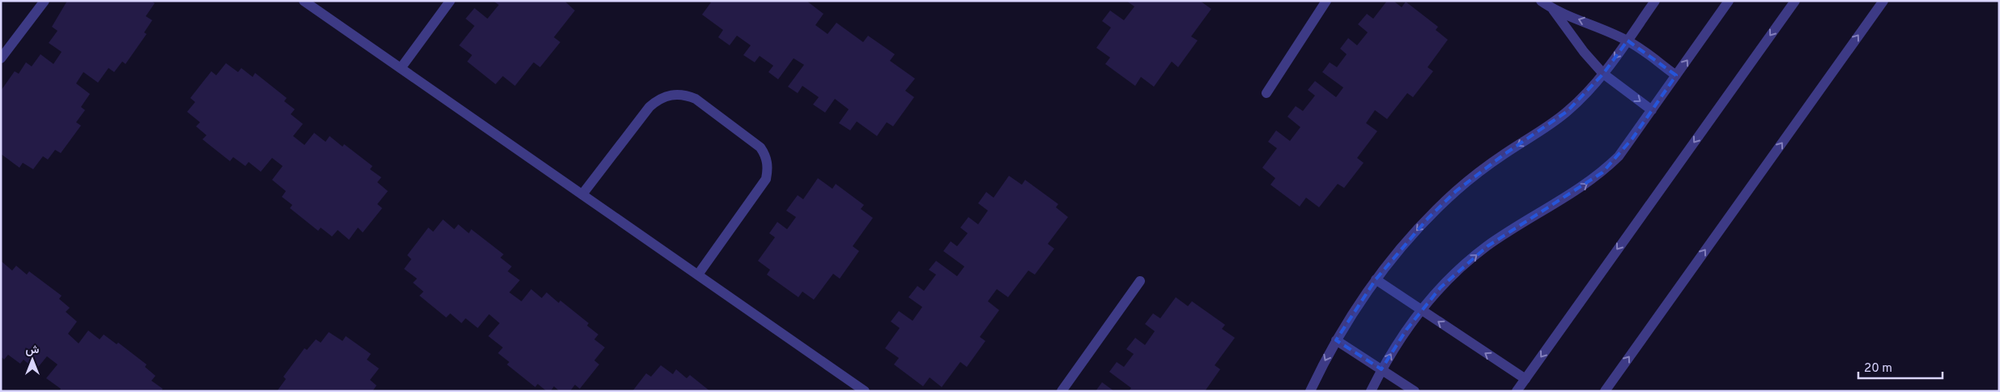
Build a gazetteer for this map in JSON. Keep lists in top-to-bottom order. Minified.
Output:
{"scale_bar":"20 m","north":"top"}
